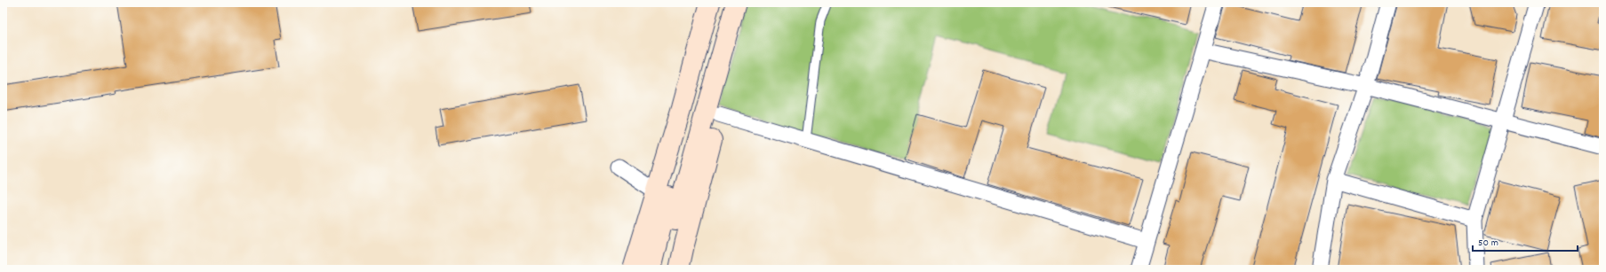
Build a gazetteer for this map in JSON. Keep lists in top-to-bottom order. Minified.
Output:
{"scale_bar":"50 m"}
